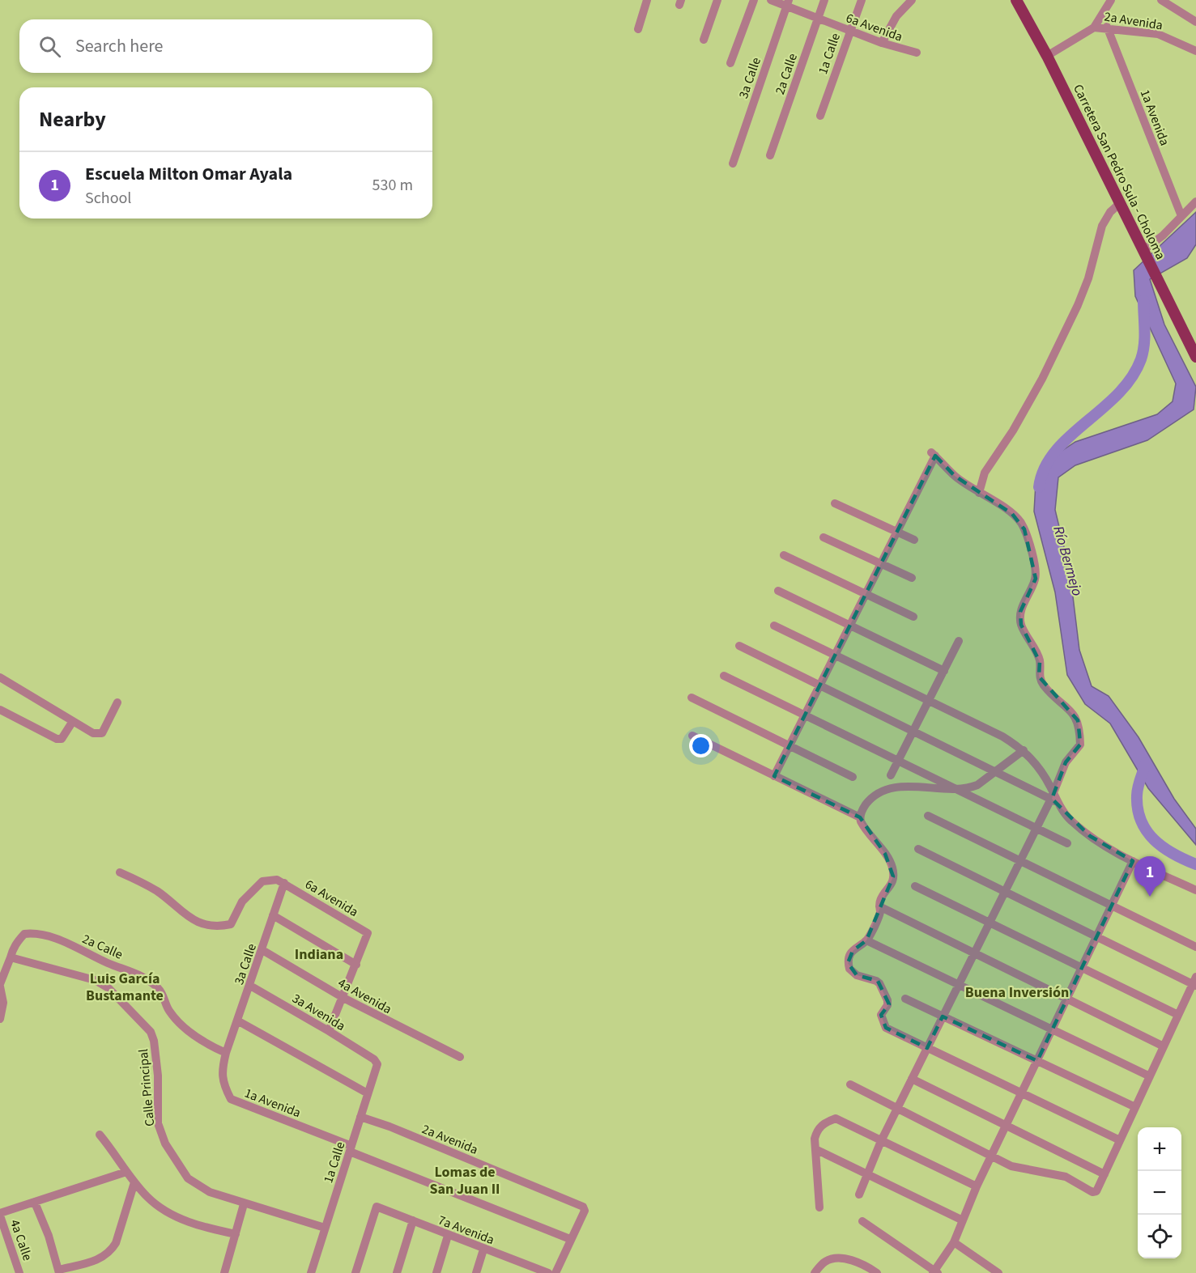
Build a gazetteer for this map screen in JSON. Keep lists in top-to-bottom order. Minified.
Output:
{"streets":{"main road":["Carretera San Pedro Sula - Choloma"],"street":["2a Avenida","6a Avenida","1a Calle","2a Calle","3a Calle","1a Avenida","4a Avenida","3a Avenida","Calle Principal","7a Avenida","4a Calle"]},"crossings":[["2a Avenida","1a Calle"],["2a Avenida","1a Avenida"],["6a Avenida","1a Calle"],["6a Avenida","2a Calle"],["6a Avenida","3a Calle"],["1a Calle","1a Avenida"],["1a Calle","3a Avenida"],["2a Calle","3a Calle"],["2a Calle","1a Avenida"],["2a Calle","Calle Principal"],["3a Calle","1a Avenida"],["3a Calle","4a Avenida"],["3a Calle","3a Avenida"]],"districts":["Indiana","Luis García Bustamante","Buena Inversión","Lomas de San Juan II"],"water":["Río Bermejo"],"page":{"search":"Search here","heading":"Nearby","list":[{"mark":"1","name":"Escuela Milton Omar Ayala","note":"School","value":"530 m"}],"pins":"1","map_buttons":["+","−"]}}
